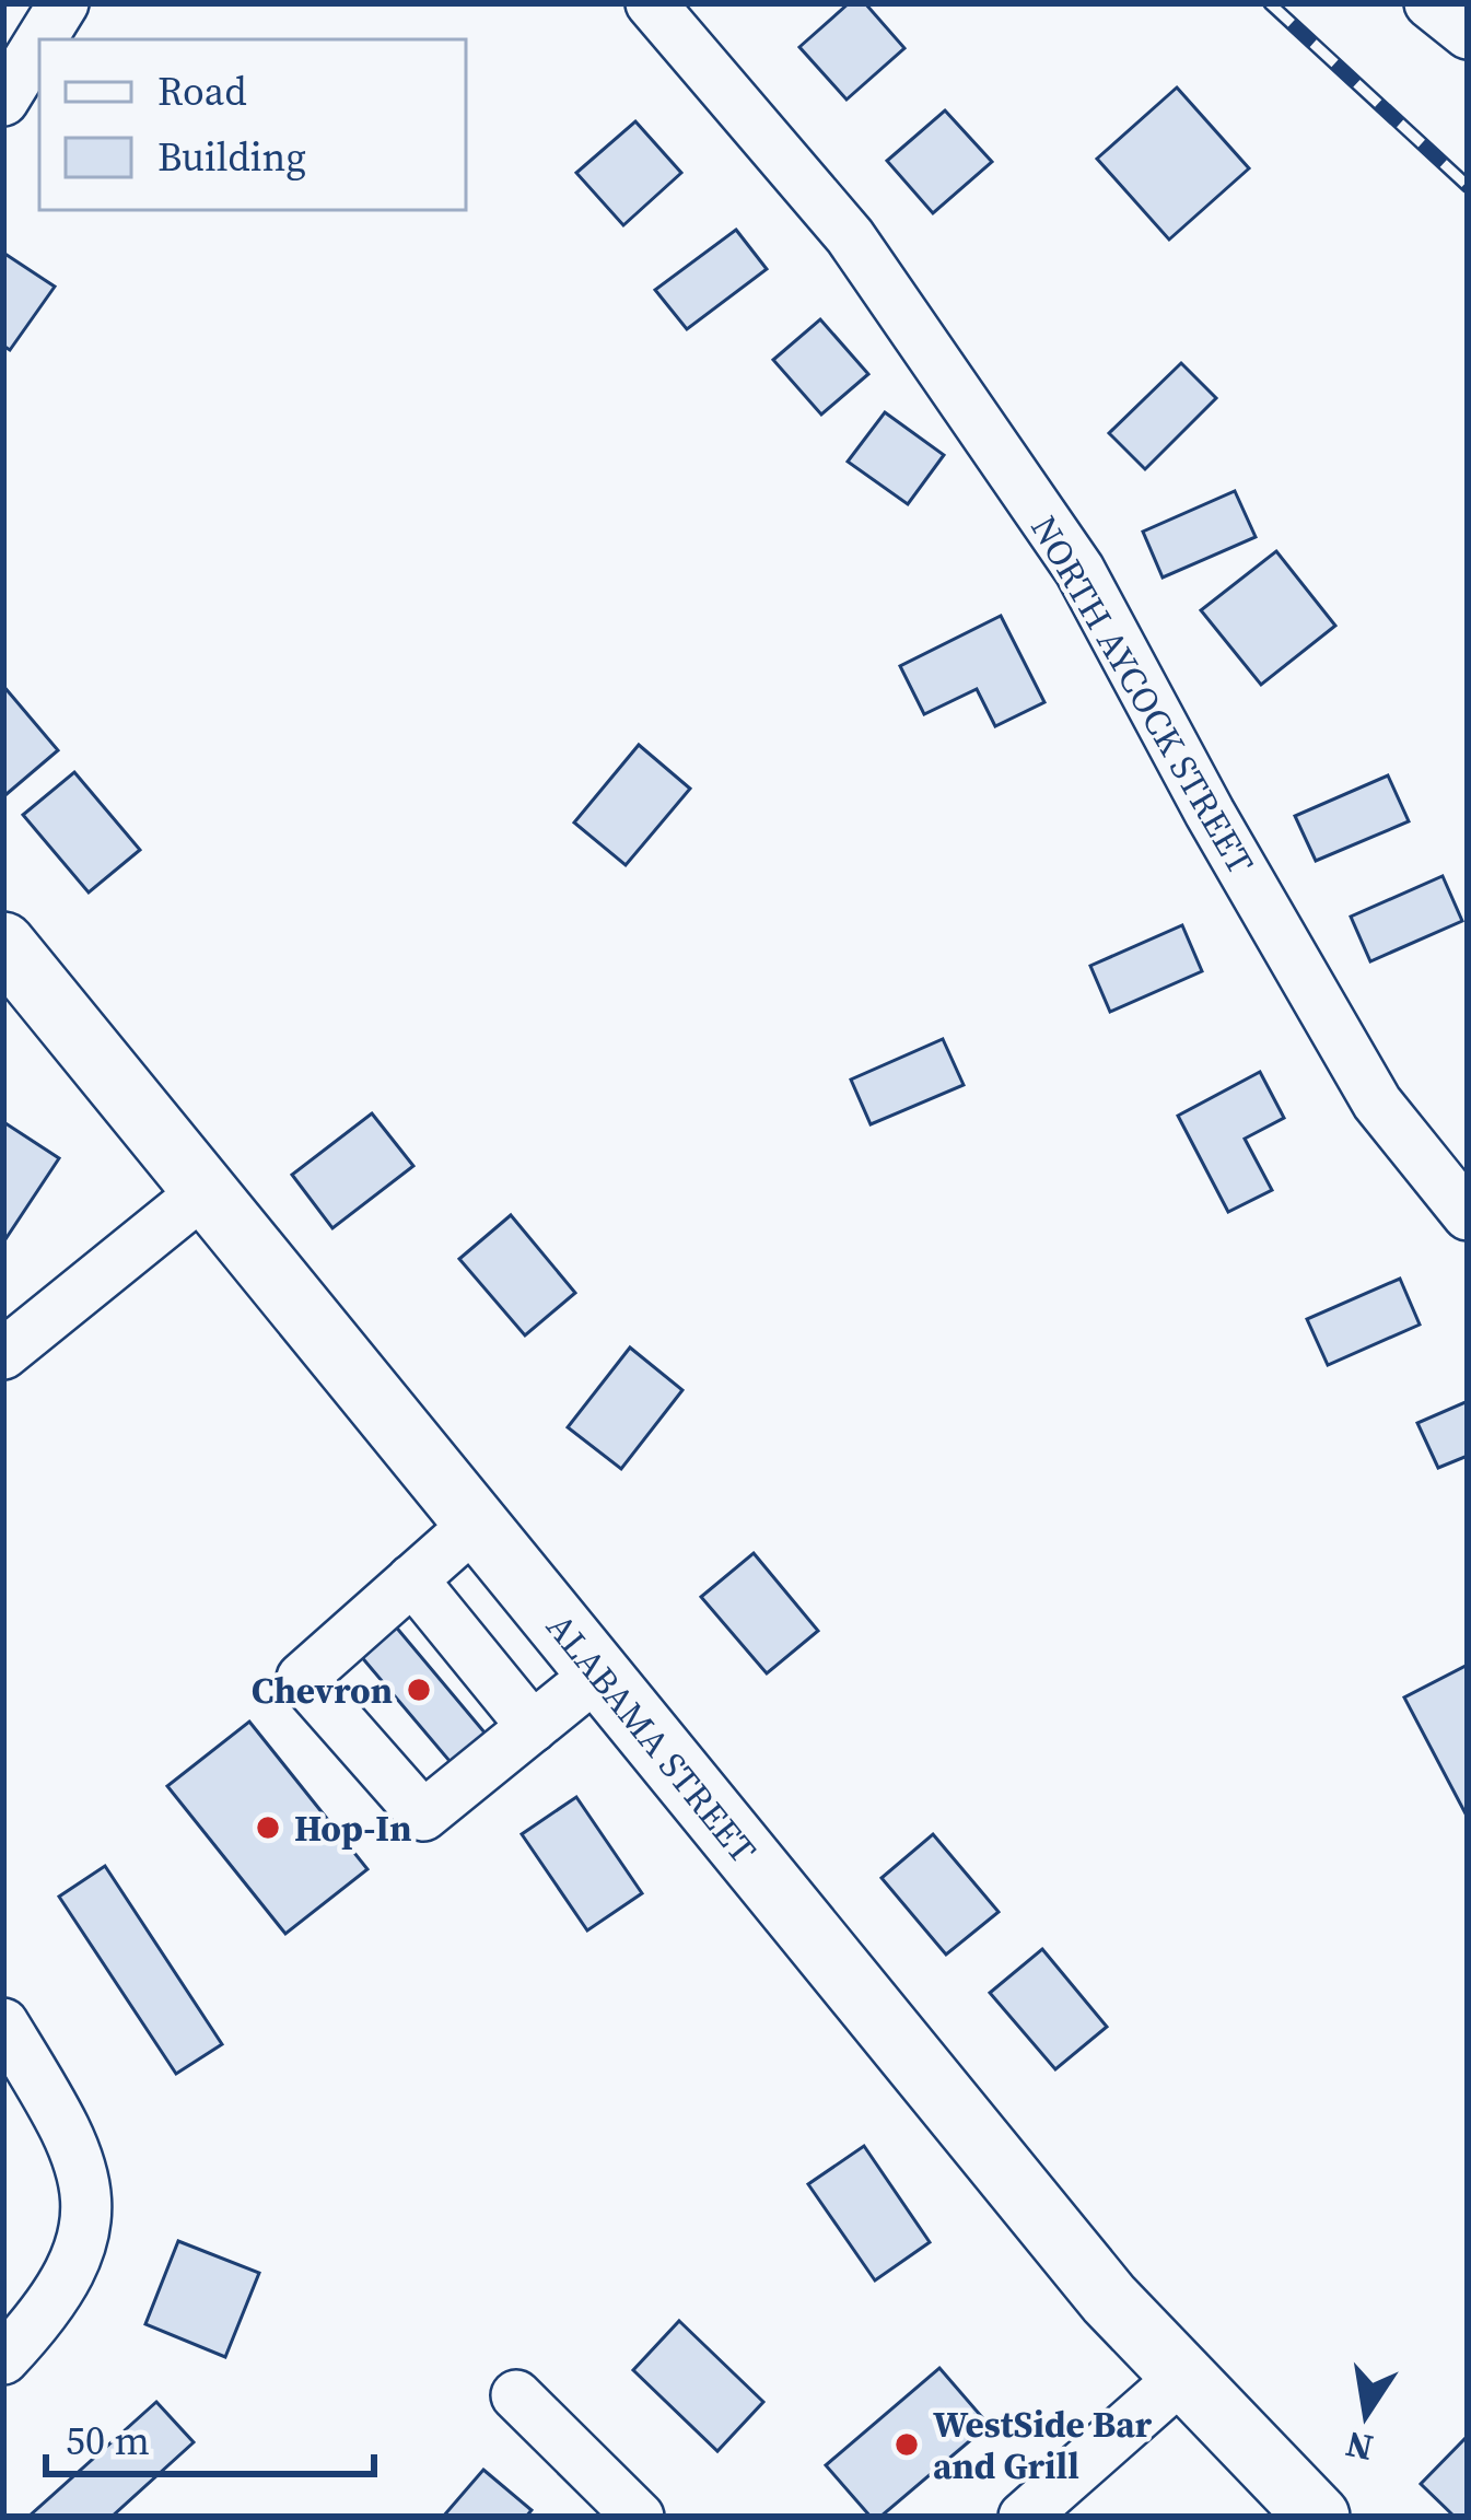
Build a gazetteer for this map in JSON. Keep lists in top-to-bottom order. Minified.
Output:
{"streets":{"main road":["ALABAMA STREET"],"street":["NORTH AYCOCK STREET"]},"places":["Chevron","Hop-In","WestSide Bar and Grill"],"legend":["Road","Building"],"scale_bar":"50 m","north":"bottom"}
